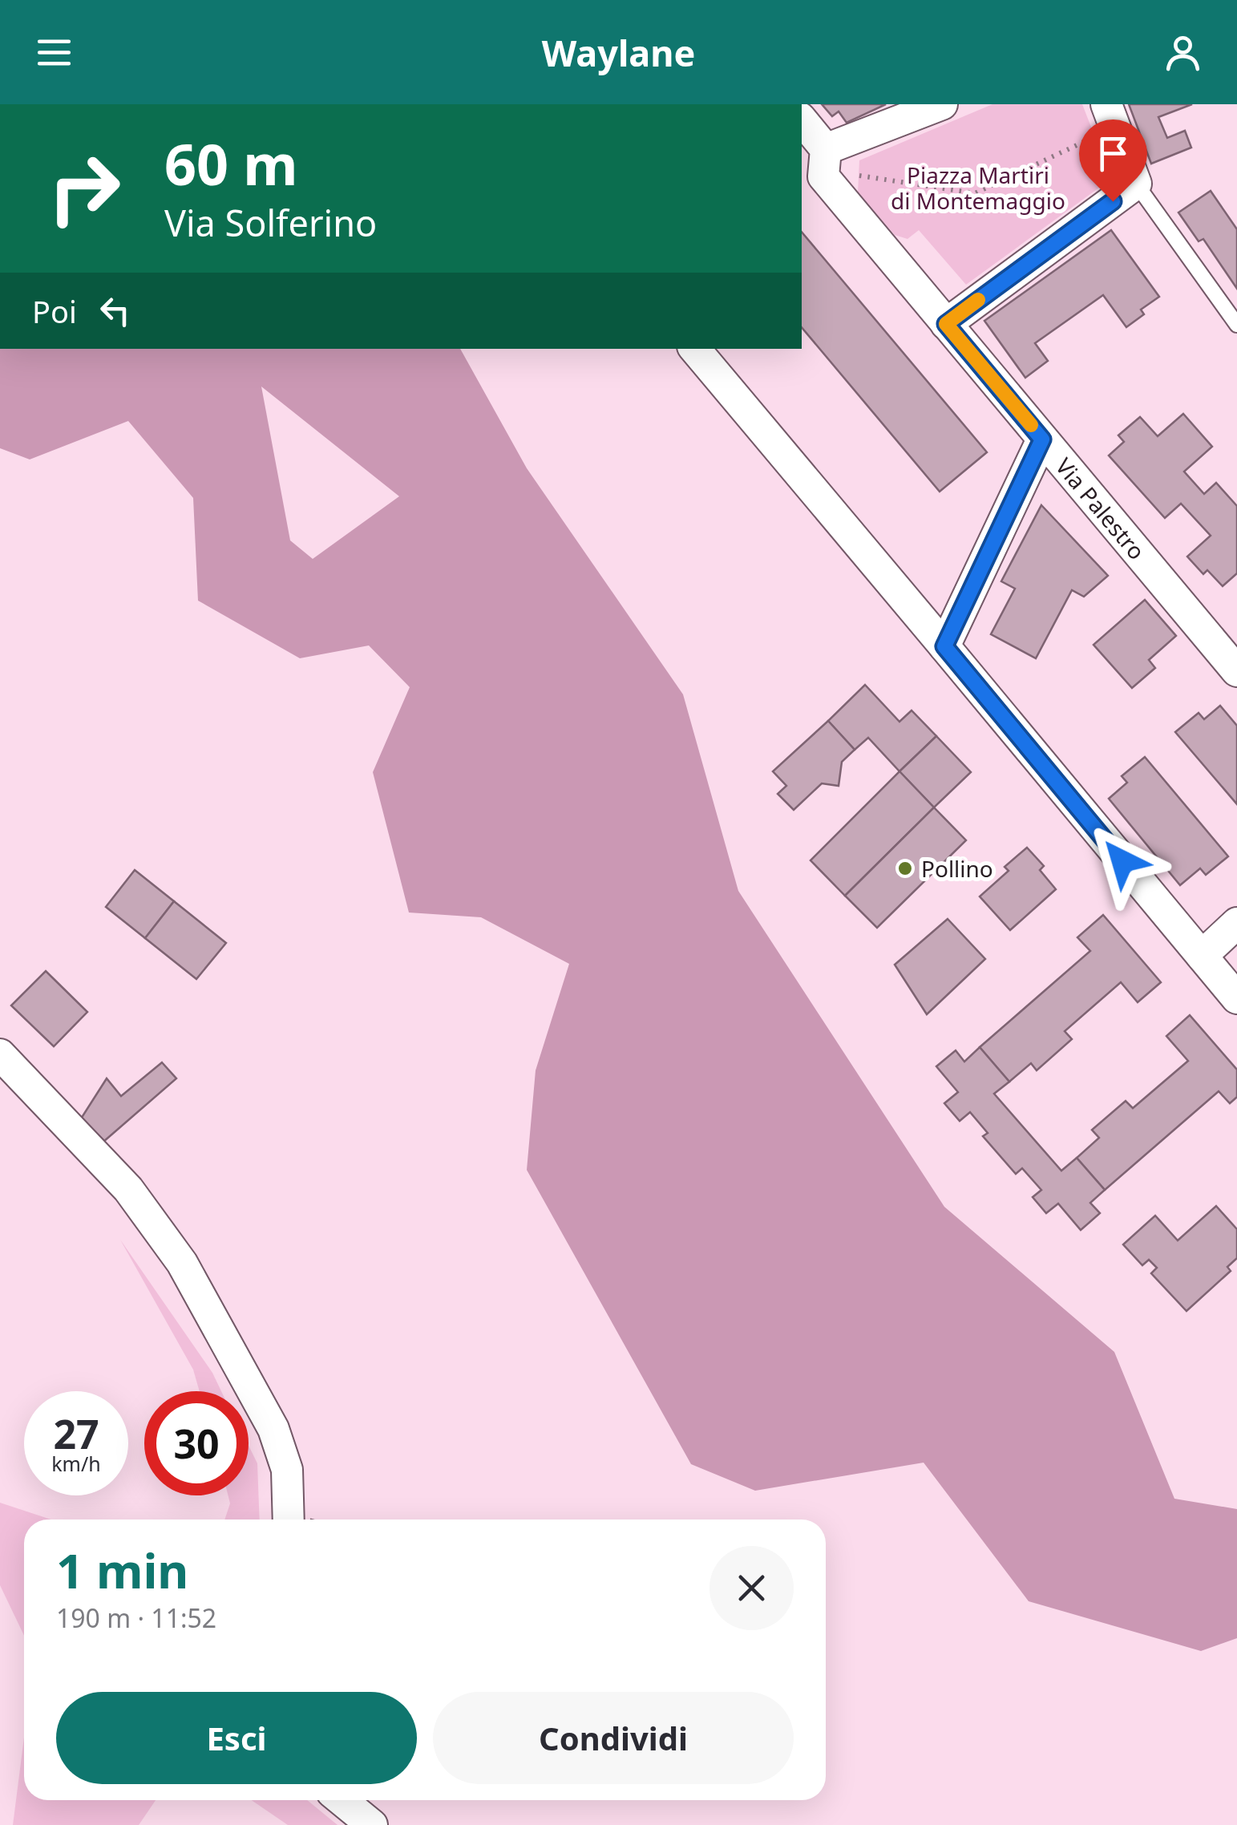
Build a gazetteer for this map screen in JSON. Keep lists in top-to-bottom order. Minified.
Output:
{"streets":{"street":["Via Palestro"]},"parks":["Piazza Martiri di Montemaggio"],"places":["Pollino"],"page":{"header":"Waylane","turn":["60 m","Via Solferino"],"then":"Poi","speed":"27 km/h","limit":"30","heading":["1 min","190 m · 11:52"],"buttons":["Esci","Condividi"]}}
